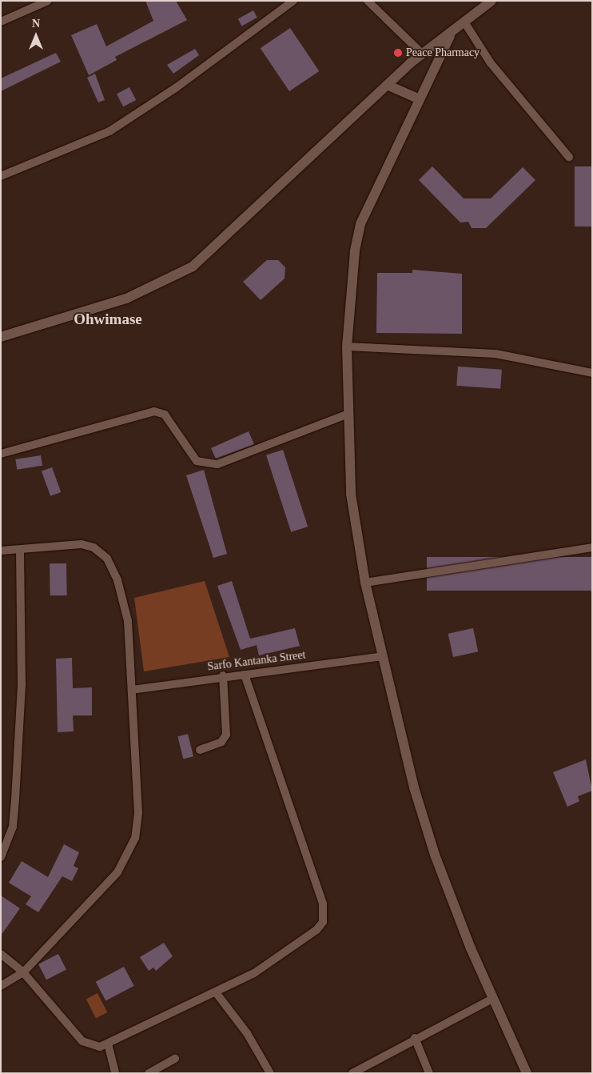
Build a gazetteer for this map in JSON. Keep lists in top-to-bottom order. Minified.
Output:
{"streets":{"street":["Sarfo Kantanka Street"]},"districts":["Ohwimase"],"places":["Peace Pharmacy"],"north":"top"}
